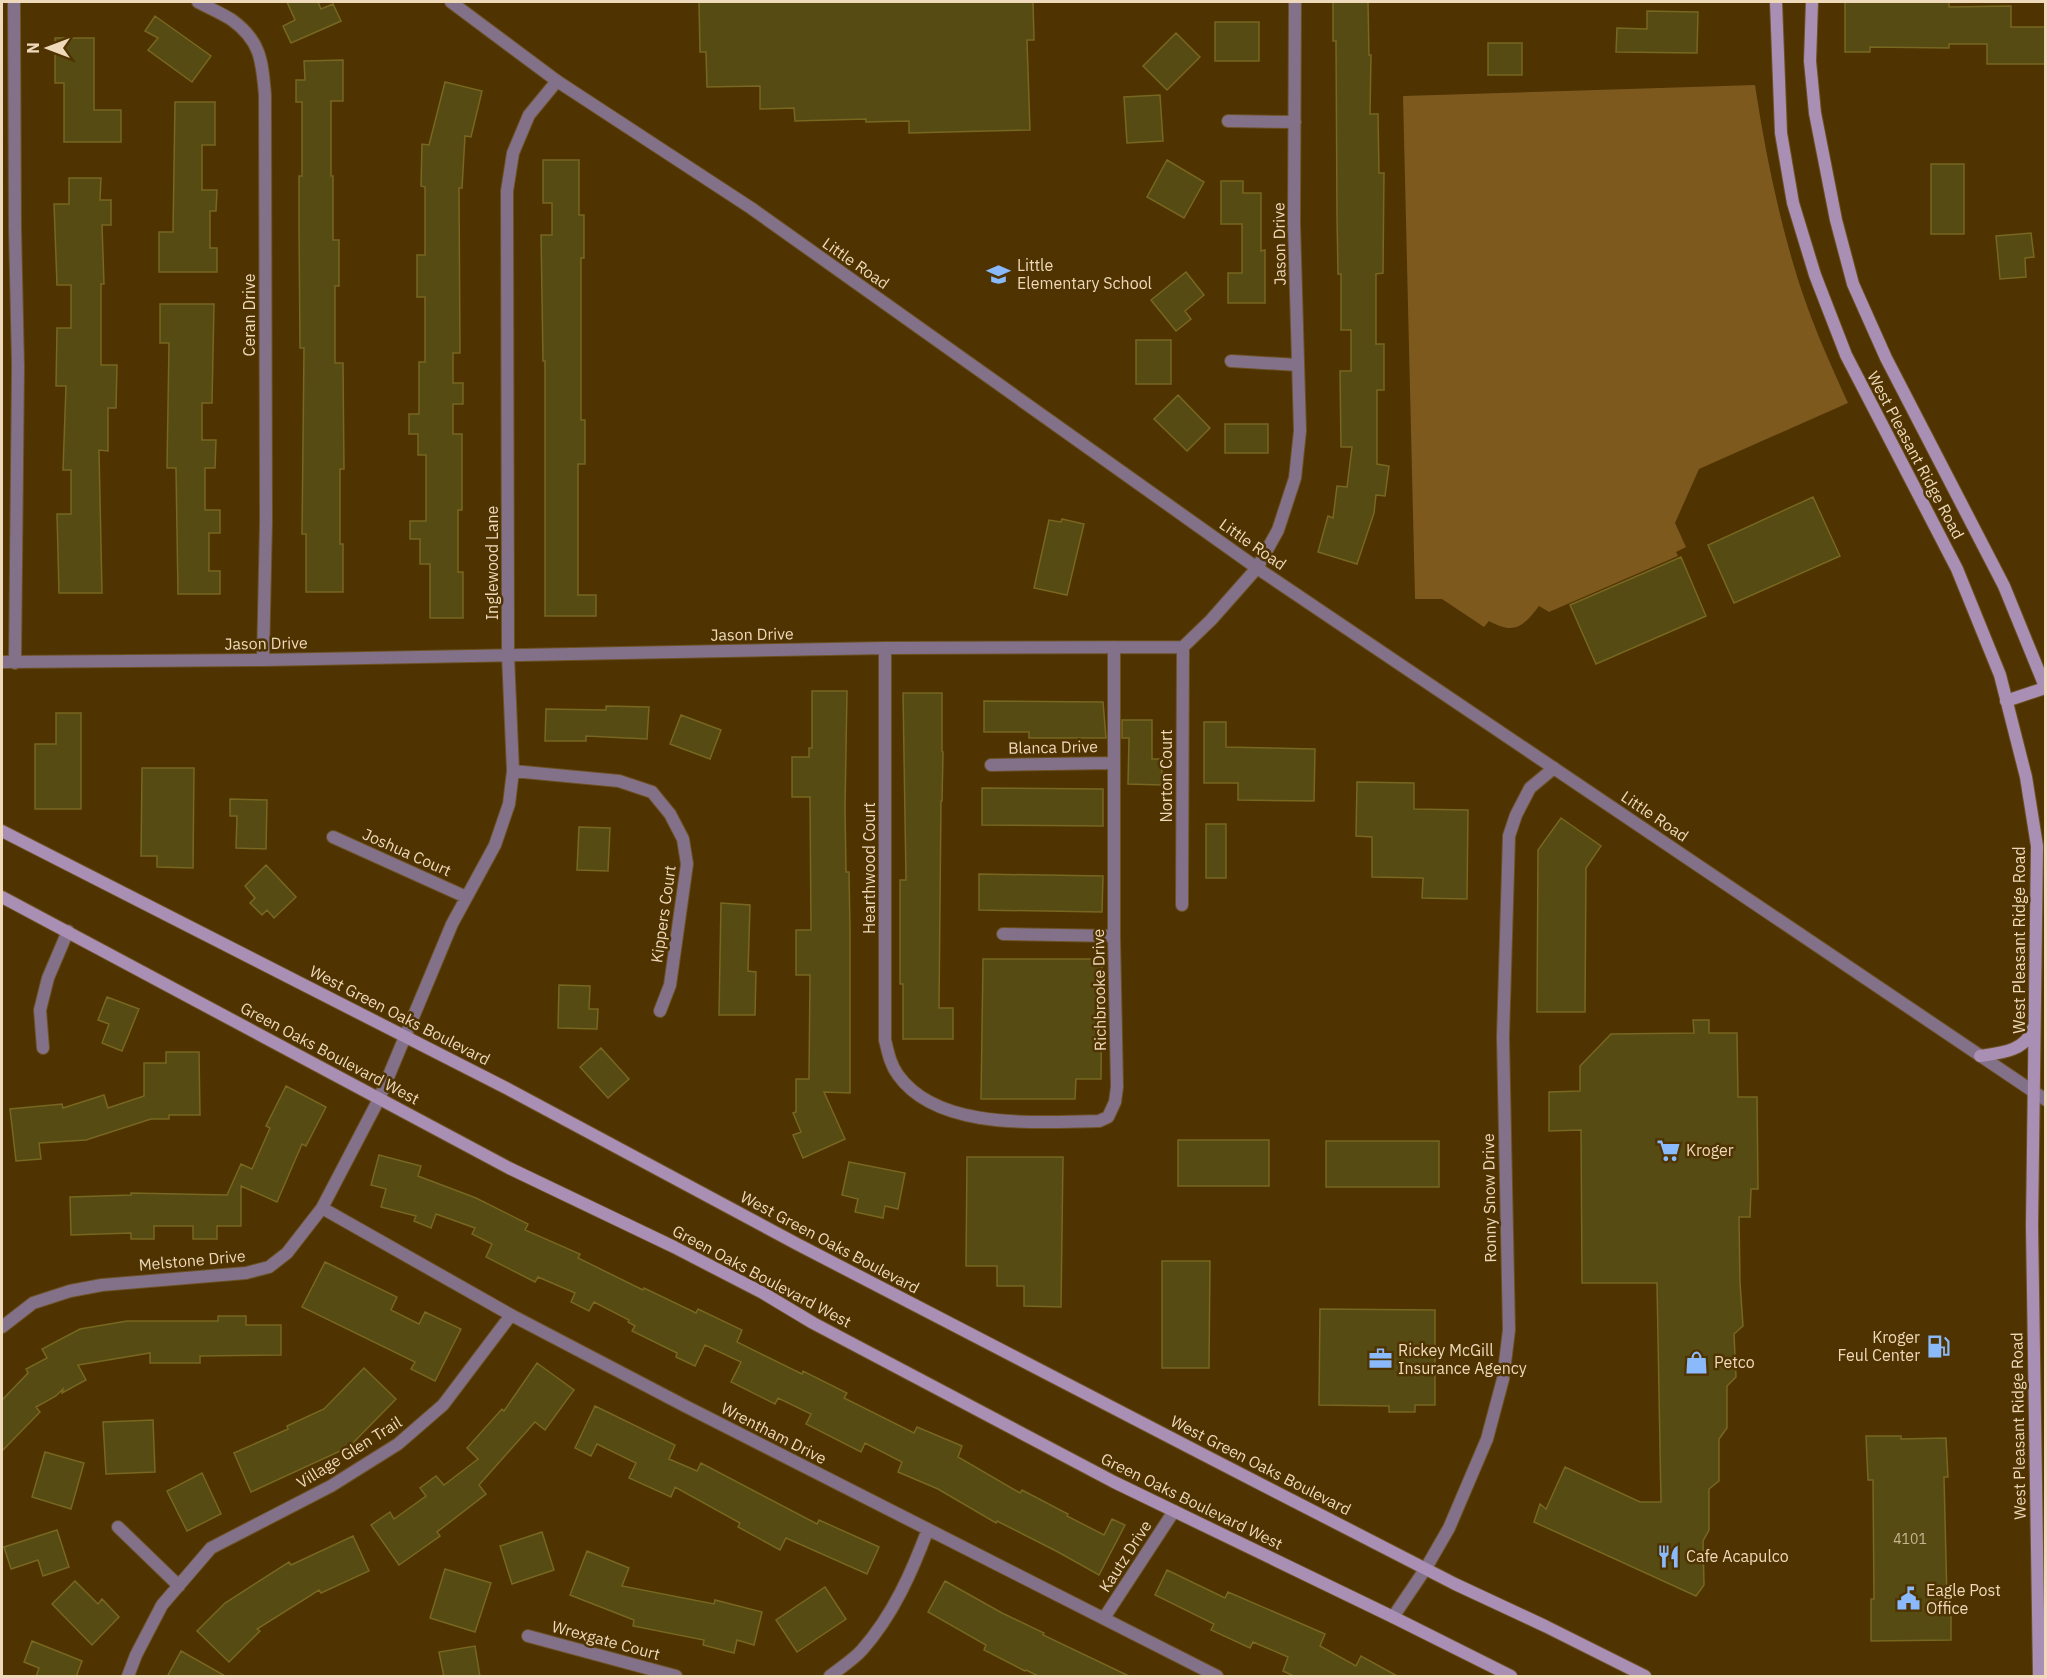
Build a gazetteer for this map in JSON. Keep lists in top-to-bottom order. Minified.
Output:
{"streets":{"main road":["West Pleasant Ridge Road","West Green Oaks Boulevard","Green Oaks Boulevard West"],"street":["Jason Drive","Little Road","Ceran Drive","Inglewood Lane","Blanca Drive","Norton Court","Joshua Court","Hearthwood Court","Kippers Court","Richbrooke Drive","Ronny Snow Drive","Melstone Drive","Wrentham Drive","Village Glen Trail","Kautz Drive","Wrexgate Court"]},"crossings":[["Jason Drive","Little Road"],["Jason Drive","Ceran Drive"],["Jason Drive","Inglewood Lane"],["Jason Drive","Norton Court"],["Jason Drive","Hearthwood Court"],["Jason Drive","Richbrooke Drive"],["Little Road","West Pleasant Ridge Road"],["Little Road","Inglewood Lane"],["Little Road","Ronny Snow Drive"],["Inglewood Lane","Joshua Court"],["Inglewood Lane","Kippers Court"],["Inglewood Lane","West Green Oaks Boulevard"],["Inglewood Lane","Melstone Drive"],["Blanca Drive","Richbrooke Drive"],["Hearthwood Court","Richbrooke Drive"],["West Green Oaks Boulevard","Ronny Snow Drive"],["West Green Oaks Boulevard","Melstone Drive"],["Green Oaks Boulevard West","Ronny Snow Drive"],["Green Oaks Boulevard West","Melstone Drive"],["Green Oaks Boulevard West","Kautz Drive"],["Melstone Drive","Wrentham Drive"],["Wrentham Drive","Village Glen Trail"],["Wrentham Drive","Kautz Drive"]],"places":{"school or university":["Little Elementary School"],"supermarket":["Kroger"],"fuel station":["Kroger Feul Center"],"office":["Rickey McGill Insurance Agency"],"shop":["Petco"],"restaurant":["Cafe Acapulco"],"public building":["Eagle Post Office"]},"house_numbers":["4101"],"north":"left"}
